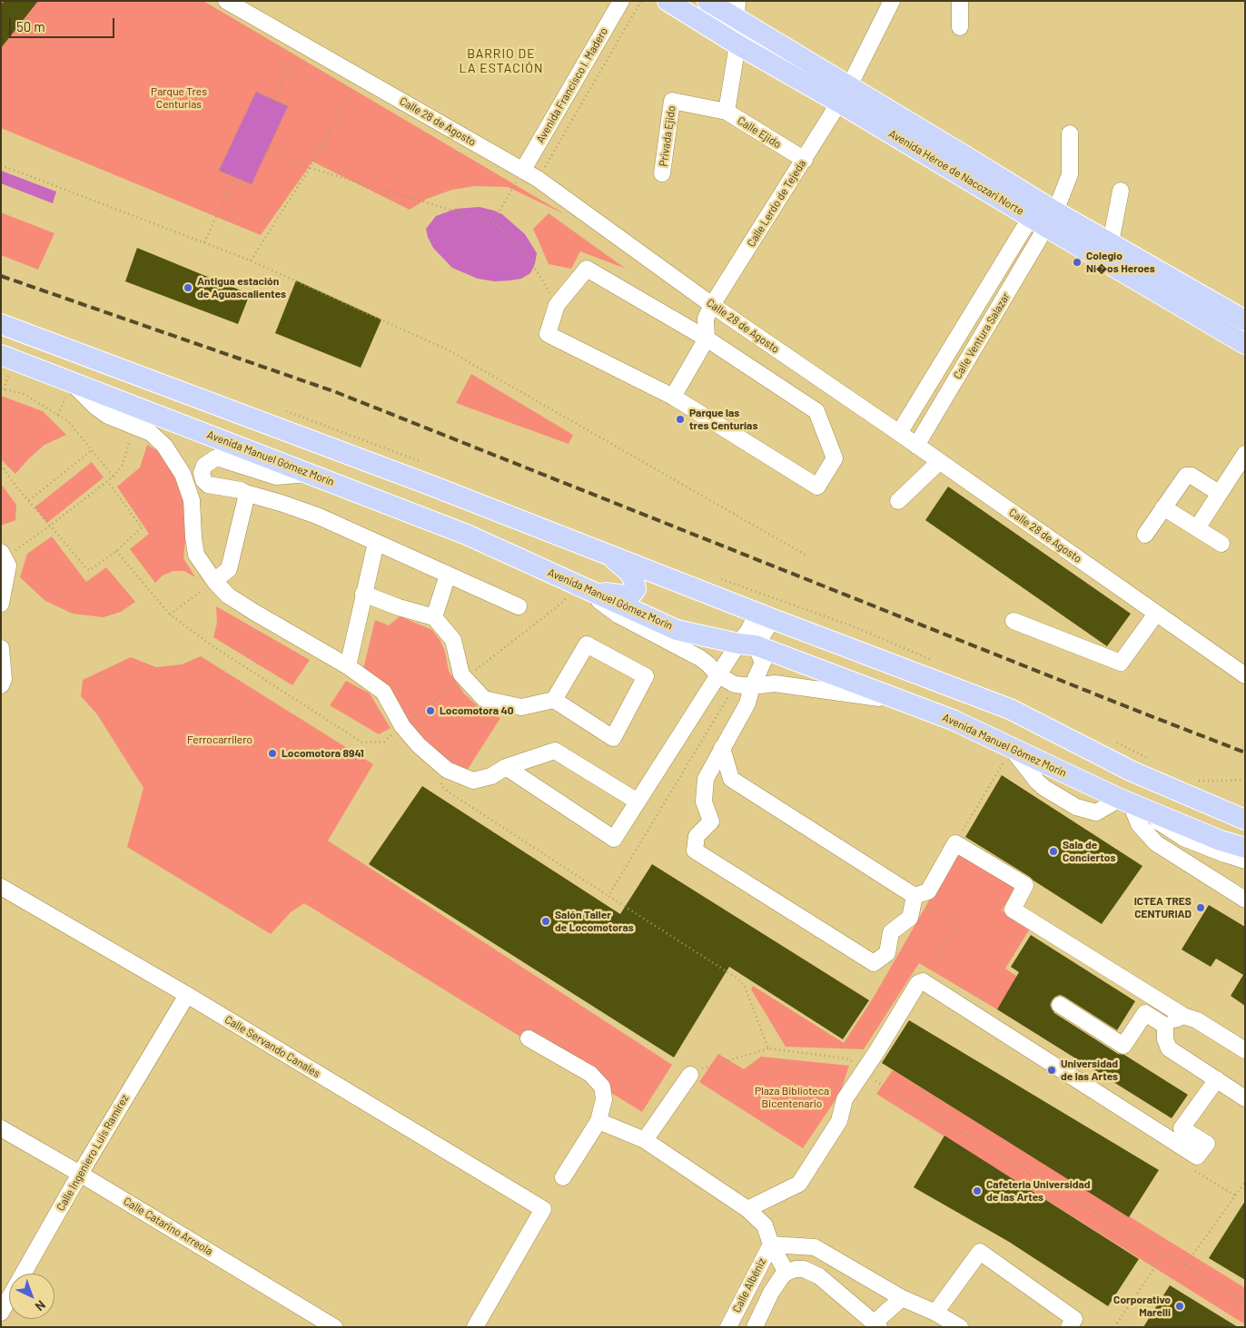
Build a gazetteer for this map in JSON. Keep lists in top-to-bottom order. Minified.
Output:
{"streets":{"main road":["Avenida Héroe de Nacozari Norte","Avenida Manuel Gómez Morín"],"street":["Avenida Francisco I. Madero","Calle 28 de Agosto","Calle Ejido","Privada Ejido","Calle Lerdo de Tejeda","Calle Ventura Salazar","Calle Servando Canales","Calle Ingeniero Luis Ramírez","Calle Catarino Arreola","Calle Albéniz"]},"crossings":[["Avenida Francisco I. Madero","Calle 28 de Agosto"],["Calle 28 de Agosto","Calle Lerdo de Tejeda"],["Calle 28 de Agosto","Calle Ventura Salazar"],["Calle Ejido","Privada Ejido"],["Calle Ejido","Avenida Héroe de Nacozari Norte"],["Calle Ejido","Calle Lerdo de Tejeda"],["Avenida Héroe de Nacozari Norte","Calle Lerdo de Tejeda"],["Avenida Héroe de Nacozari Norte","Calle Ventura Salazar"],["Calle Servando Canales","Calle Ingeniero Luis Ramírez"],["Calle Ingeniero Luis Ramírez","Calle Catarino Arreola"]],"districts":["BARRIO DE LA ESTACIÓN"],"parks":["Parque Tres Centurias","Ferrocarrilero","Plaza Biblioteca Bicentenario"],"places":["Colegio Ni�os Heroes","Antigua estación de Aguascalientes","Parque las tres Centurias","Locomotora 40","Locomotora 8941","Sala de Conciertos","ICTEA TRES CENTURIAD","Salón Taller de Locomotoras","Universidad de las Artes","Cafeteria Universidad de las Artes","Corporativo Marelli"],"scale_bar":"50 m","north":"bottom right"}
